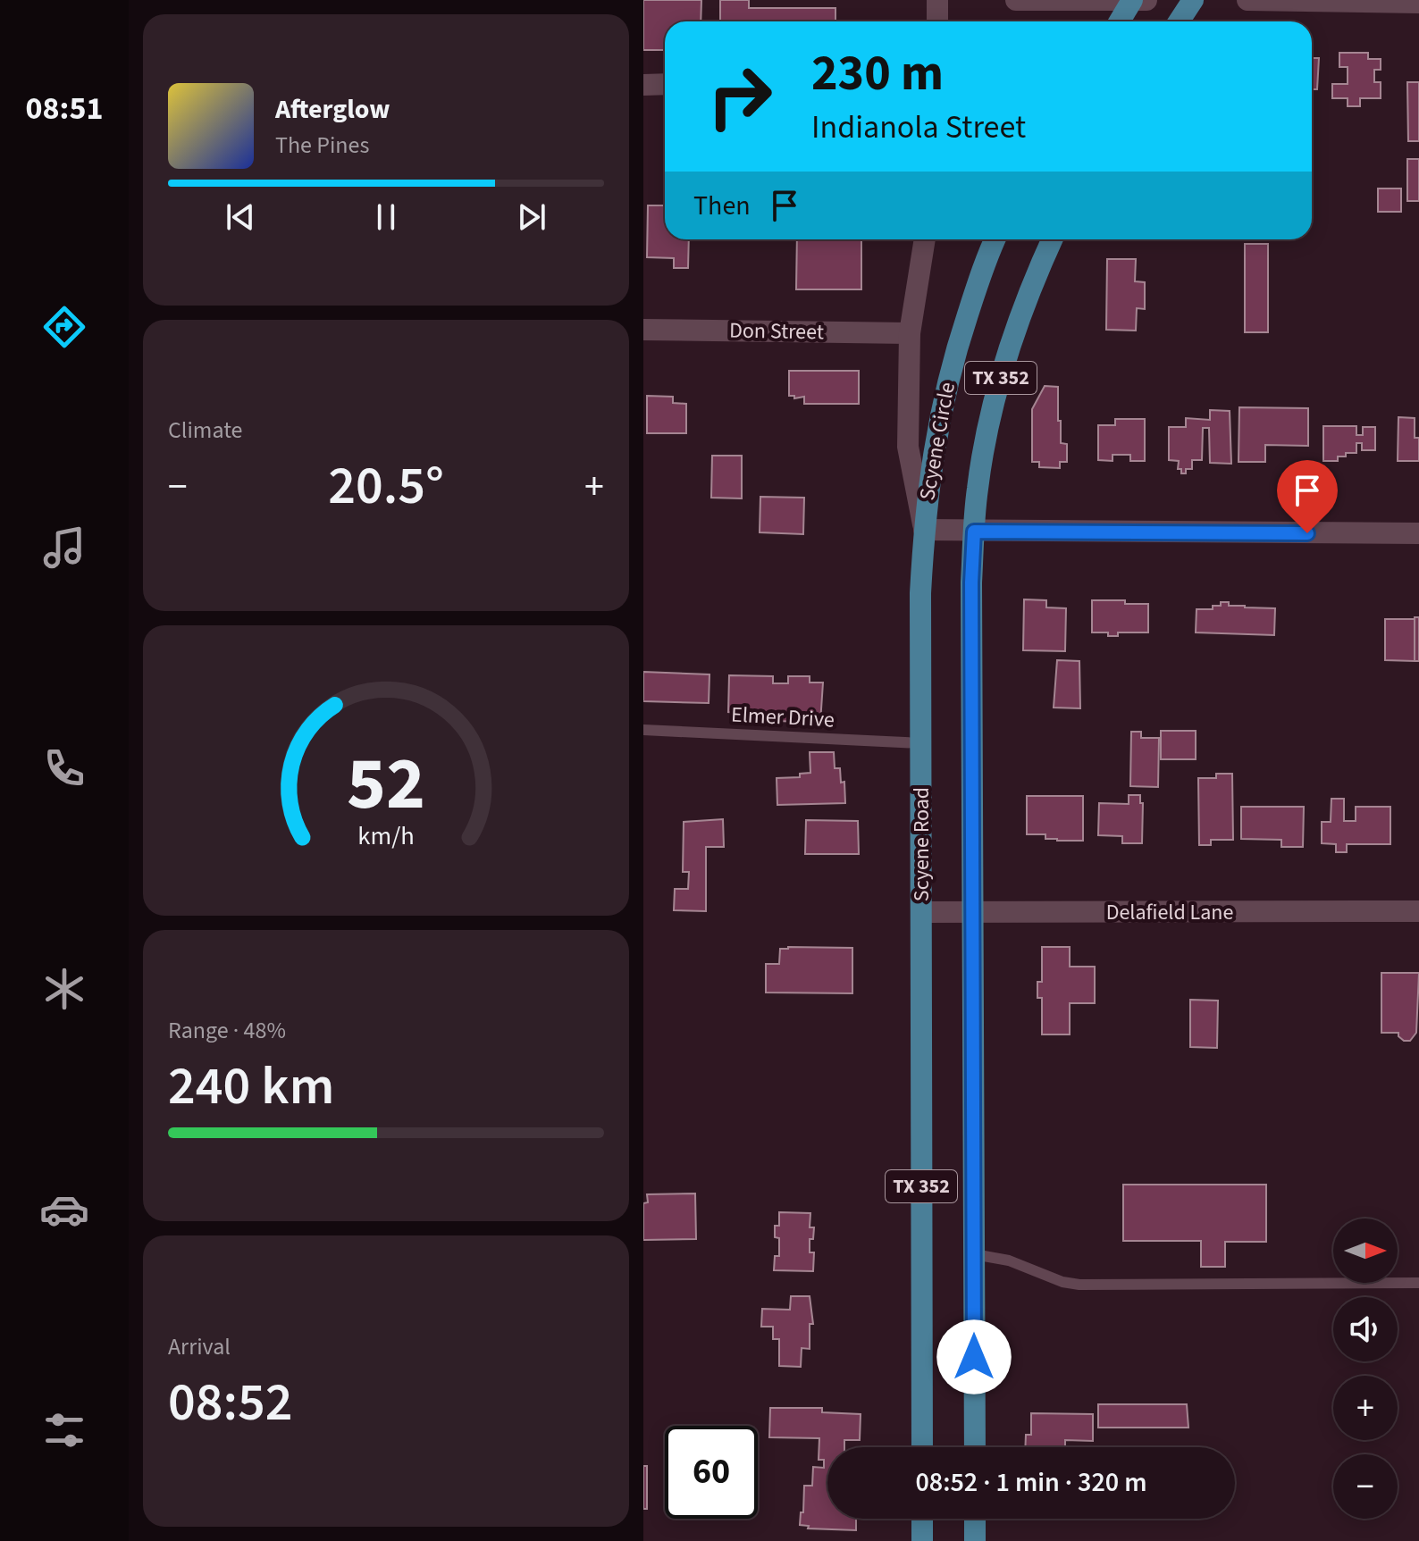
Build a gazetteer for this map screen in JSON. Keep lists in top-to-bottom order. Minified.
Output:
{"streets":{"main road":["TX 352","Scyene Circle","Scyene Road"],"street":["Don Street","Delafield Lane"],"lane":["Elmer Drive"]},"crossings":[["Don Street","Scyene Road"],["TX 352","Delafield Lane"],["Scyene Circle","Scyene Road"],["Elmer Drive","Scyene Road"],["Scyene Road","Delafield Lane"]],"north":"right","page":{"tabs":"08:51","turn":["230 m","Indianola Street"],"song":["Afterglow","The Pines"],"then":"Then","tile":["Climate",["Range · 48%","240 km"],["Arrival","08:52"]],"heat":["−","20.5°","+"],"map_buttons":["+","−"],"limit":"60","trip":"08:52 · 1 min · 320 m","gauge":["52","km/h"]}}
